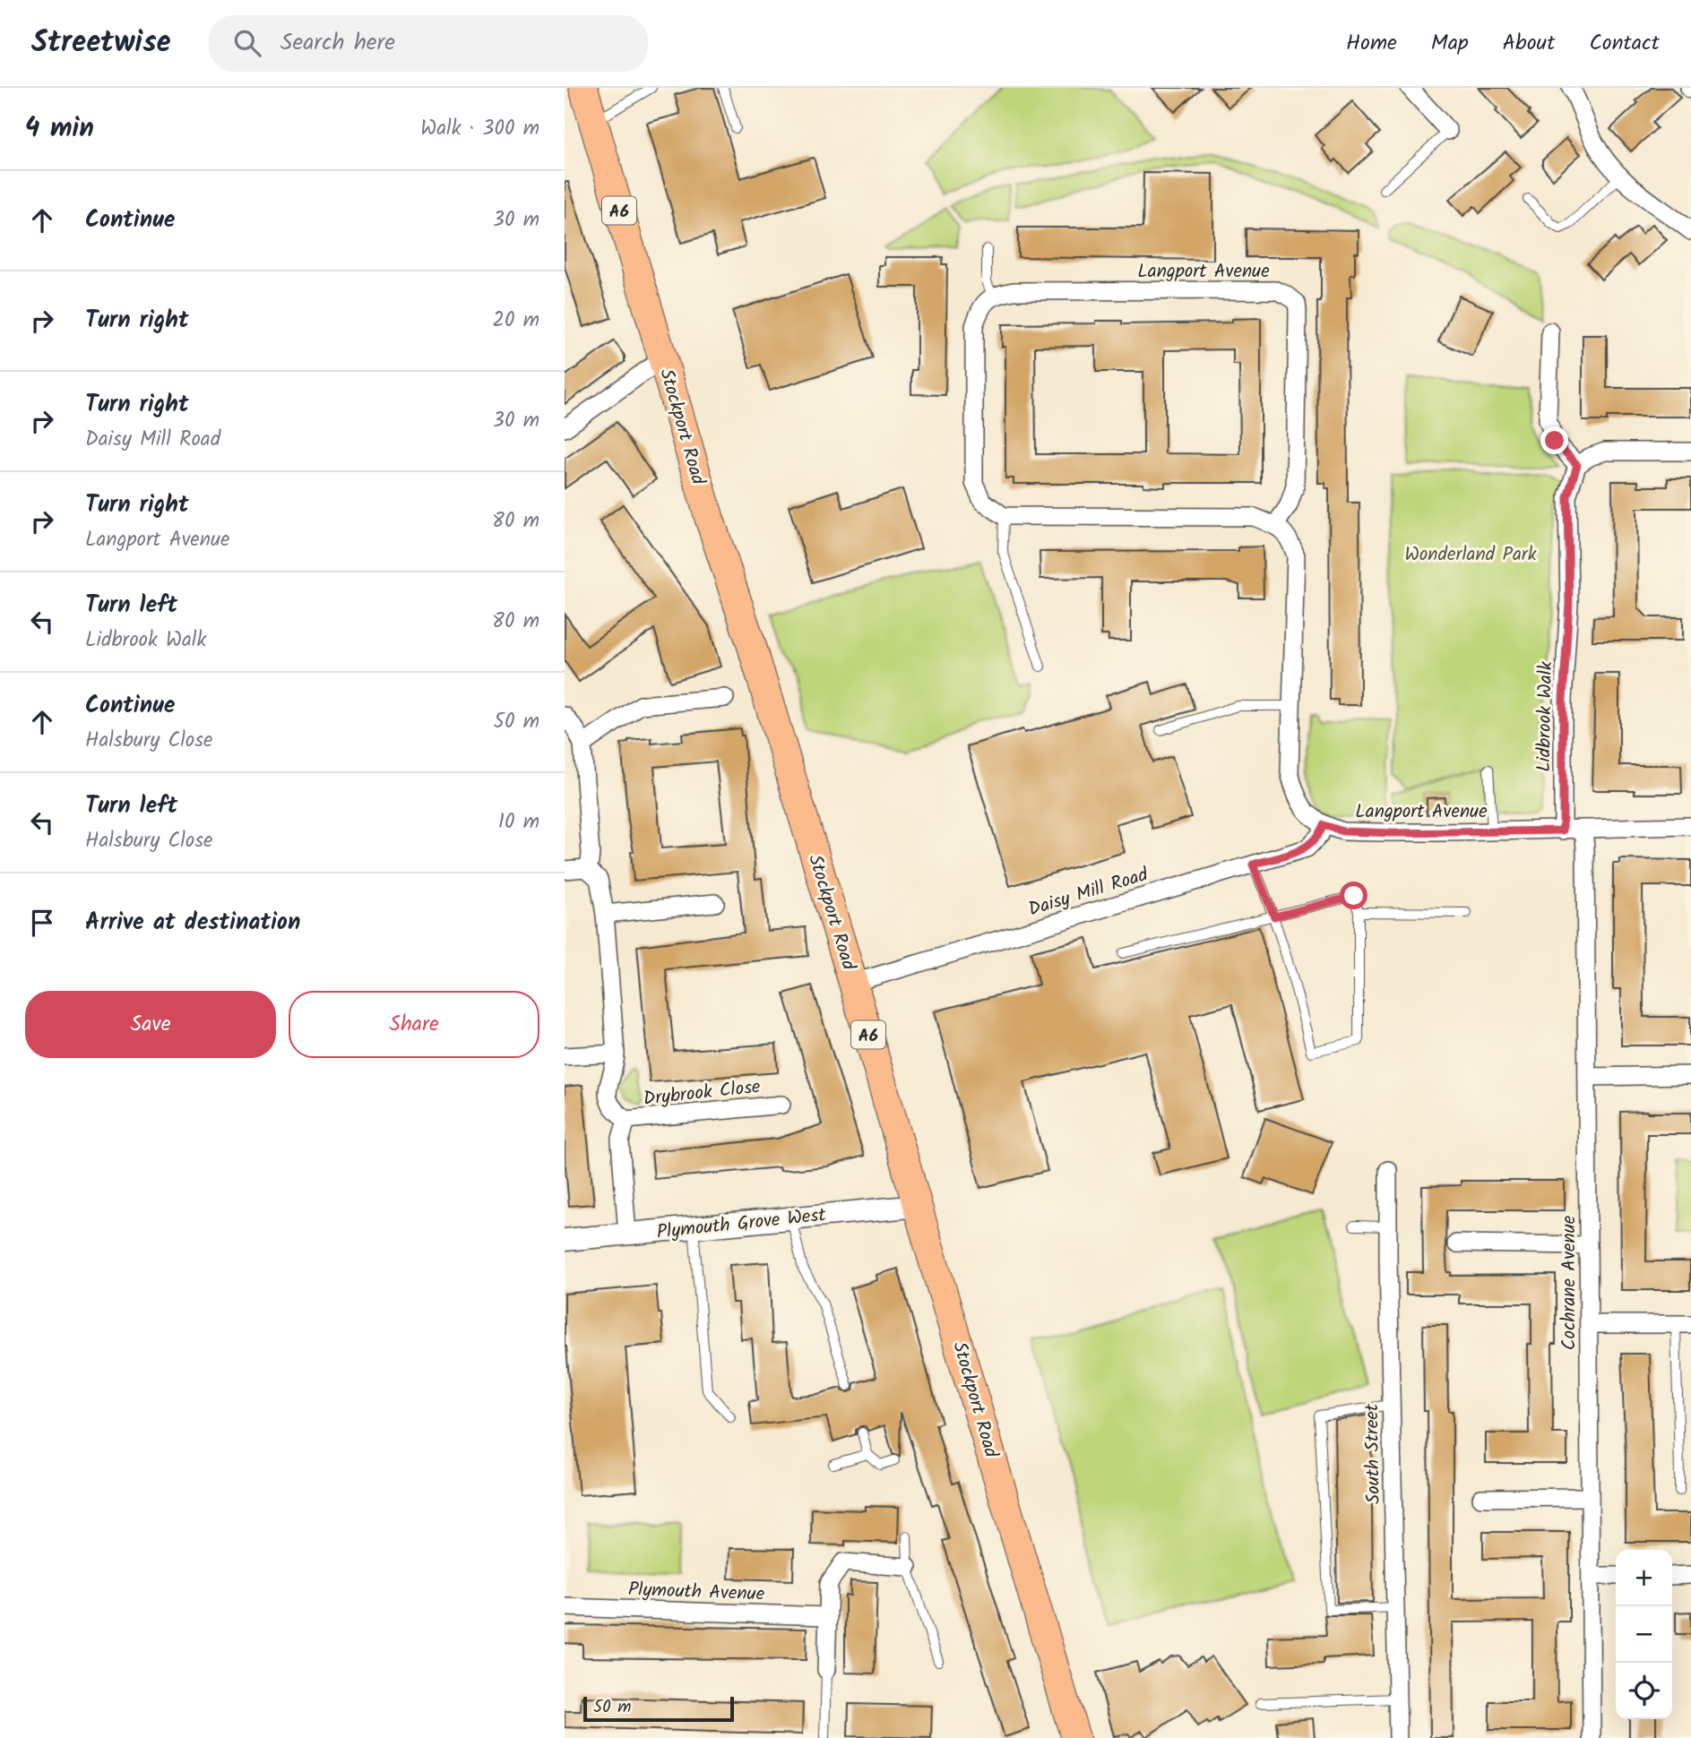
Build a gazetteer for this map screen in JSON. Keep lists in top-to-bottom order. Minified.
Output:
{"streets":{"highway":["A6","Stockport Road"],"street":["Langport Avenue","Lidbrook Walk","Daisy Mill Road","Drybrook Close","Plymouth Grove West","Cochrane Avenue","South Street","Plymouth Avenue"]},"crossings":[["Langport Avenue","Lidbrook Walk"],["Langport Avenue","Daisy Mill Road"],["Langport Avenue","Cochrane Avenue"],["Stockport Road","Daisy Mill Road"],["Stockport Road","Plymouth Grove West"]],"parks":["Wonderland Park"],"scale_bar":"50 m","page":{"header":"Streetwise","search":"Search here","nav":["Home","Map","About","Contact"],"heading":["4 min","Walk · 300 m"],"list":[["Continue","30 m"],["Turn right","20 m"],["Turn right","Daisy Mill Road","30 m"],["Turn right","Langport Avenue","80 m"],["Turn left","Lidbrook Walk","80 m"],["Continue","Halsbury Close","50 m"],["Turn left","Halsbury Close","10 m"],"Arrive at destination"],"buttons":["Save","Share"],"map_buttons":["+","−"],"scale":"50 m"}}
